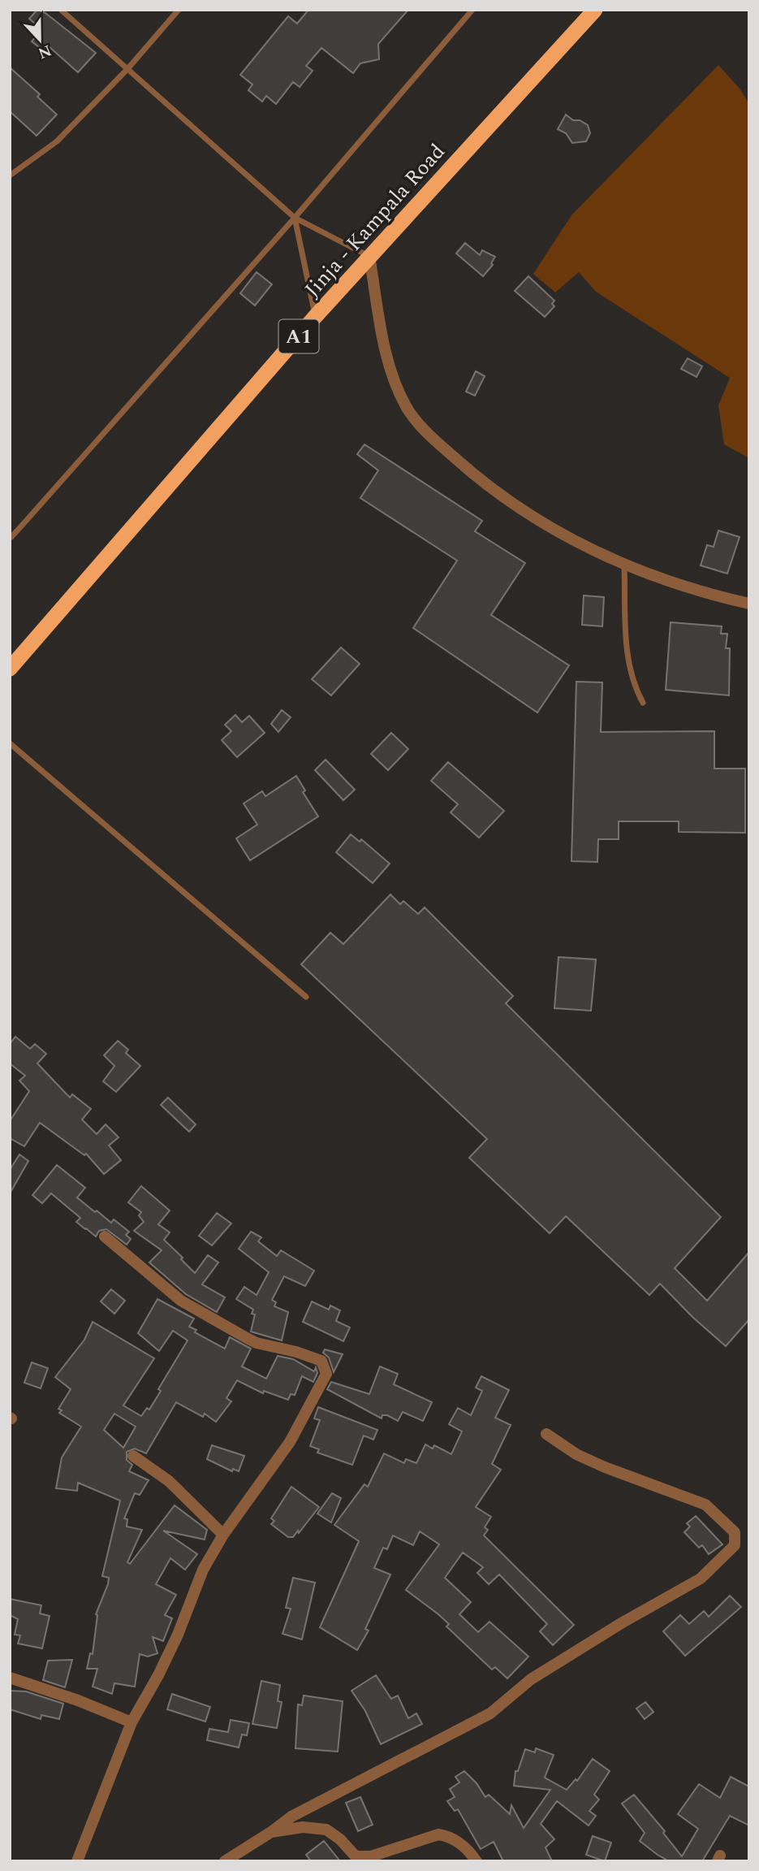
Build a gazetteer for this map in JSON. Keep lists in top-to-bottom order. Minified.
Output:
{"streets":{"highway":["Jinja - Kampala Road","A1"]},"north":"bottom"}
